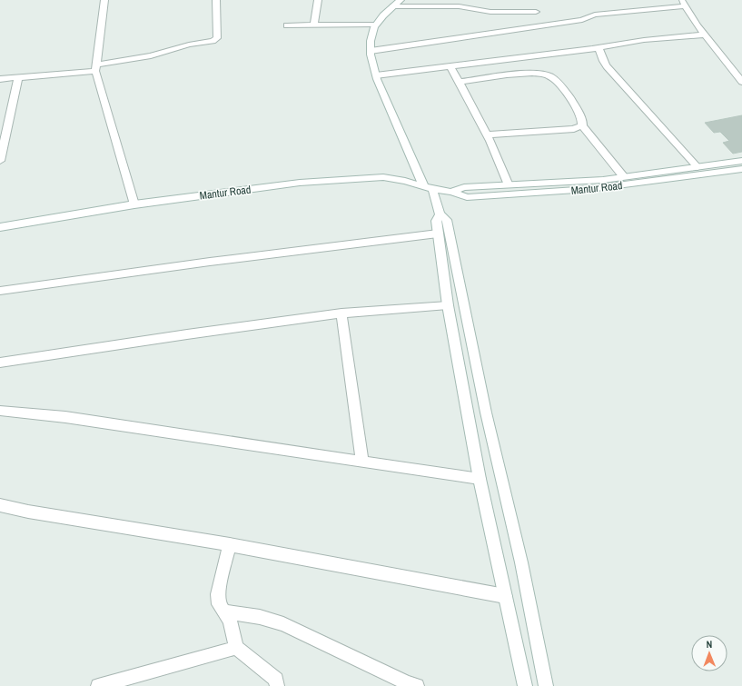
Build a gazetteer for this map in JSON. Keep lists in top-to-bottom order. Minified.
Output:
{"streets":{"street":["Mantur Road"]},"north":"top"}
